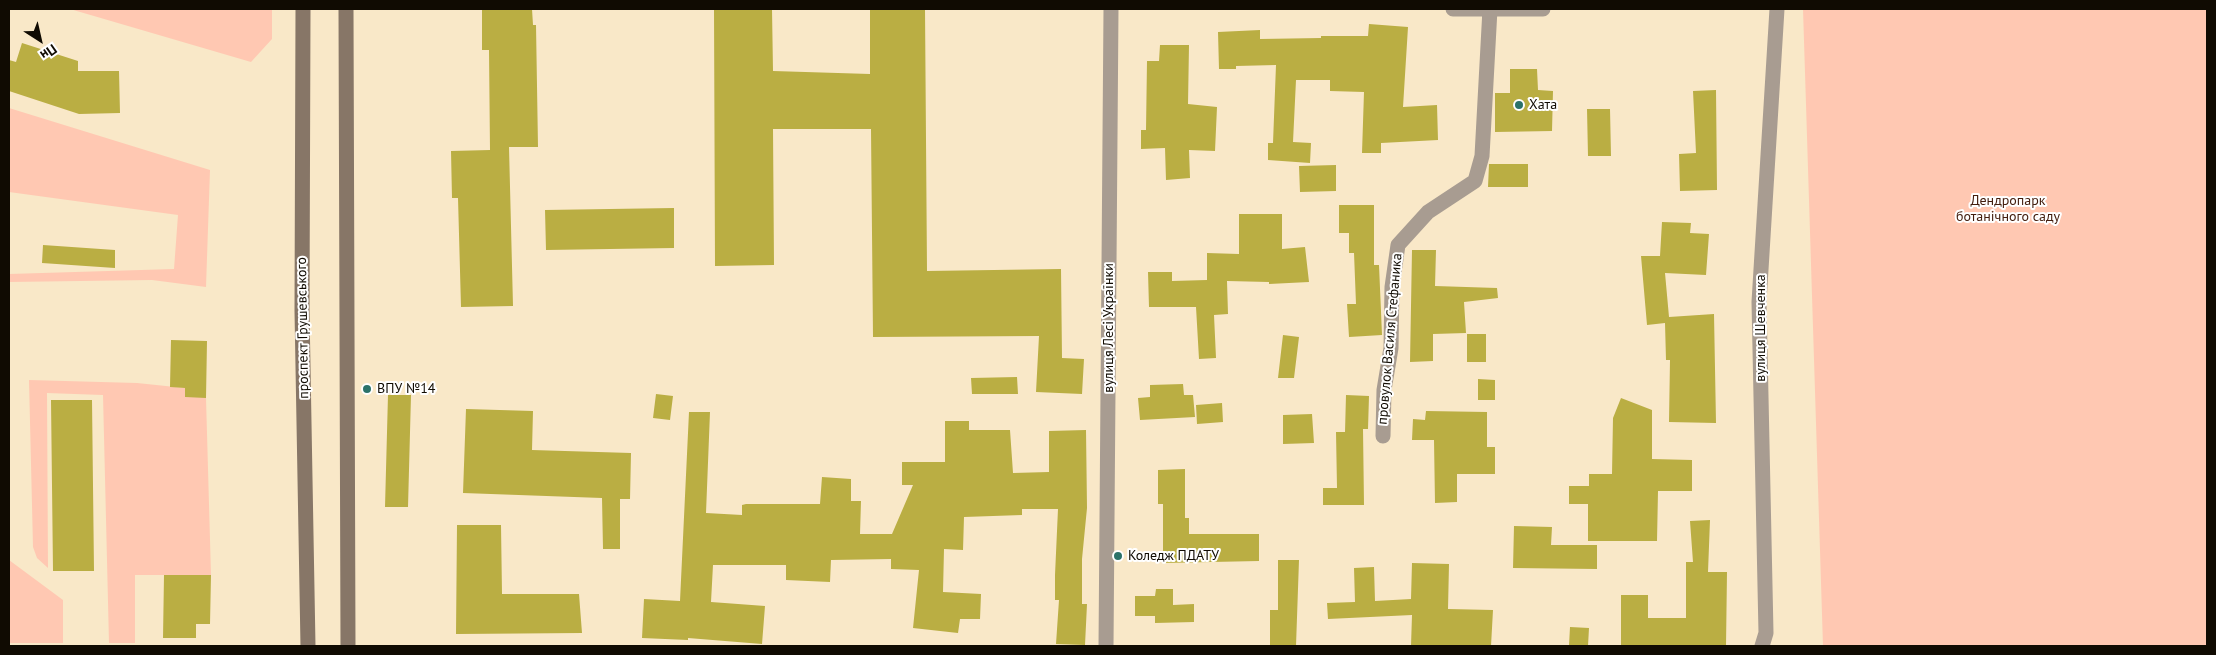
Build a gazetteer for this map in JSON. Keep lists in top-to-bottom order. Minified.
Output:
{"streets":{"main road":["проспект Грушевського"],"street":["вулиця Лесі Українки","вулиця Шевченка","провулок Василя Стефаника"]},"parks":["Дендропарк ботанічного саду"],"places":["Хата","ВПУ №14","Коледж ПДАТУ"],"north":"bottom right"}
